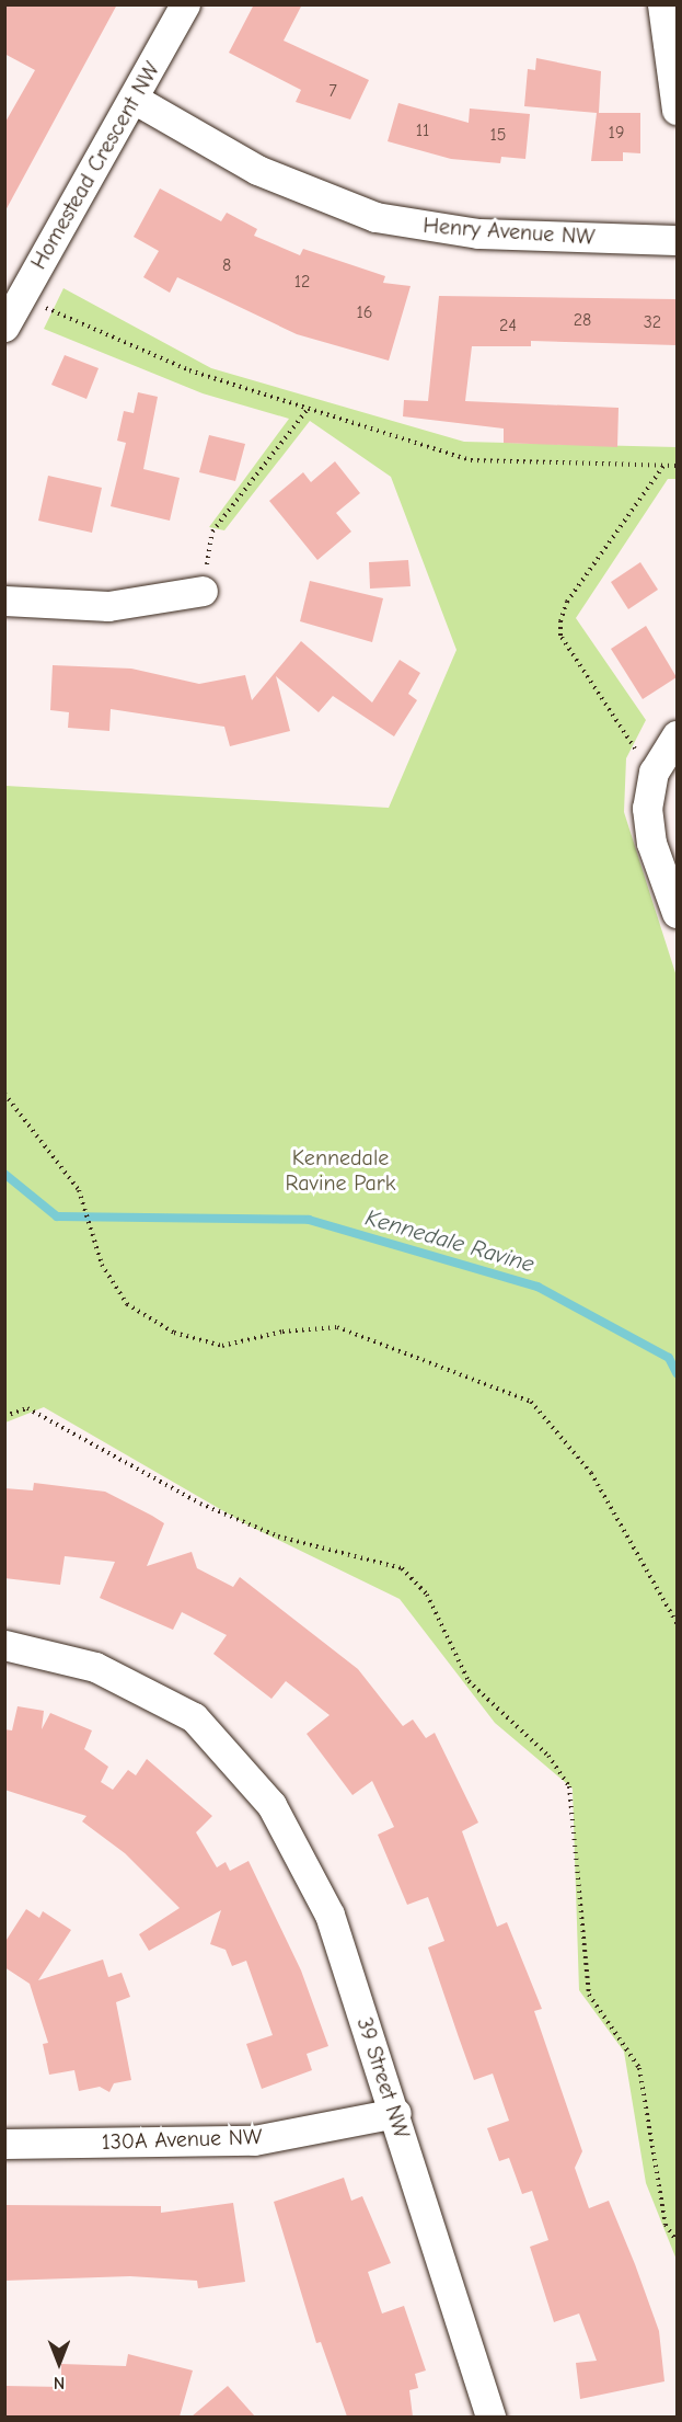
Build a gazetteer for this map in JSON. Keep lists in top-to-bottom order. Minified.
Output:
{"streets":{"street":["Homestead Crescent NW","Henry Avenue NW","39 Street NW","130A Avenue NW"]},"crossings":[["Homestead Crescent NW","Henry Avenue NW"],["39 Street NW","130A Avenue NW"]],"water":["Kennedale Ravine"],"parks":["Kennedale Ravine Park"],"house_numbers":["7","11","19","15","8","12","16","28","32","24"],"north":"bottom"}
